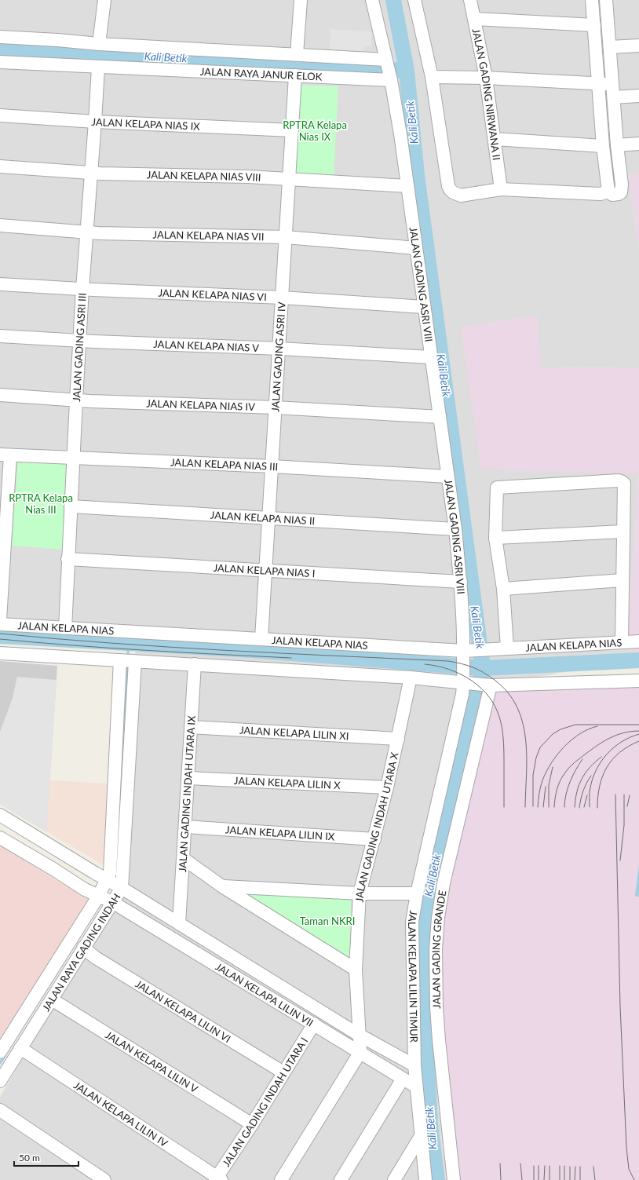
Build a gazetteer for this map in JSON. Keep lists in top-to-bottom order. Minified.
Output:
{"streets":{"street":["JALAN RAYA JANUR ELOK","JALAN GADING NIRWANA II","JALAN KELAPA NIAS IX","JALAN KELAPA NIAS VIII","JALAN KELAPA NIAS VII","JALAN GADING ASRI VIII","JALAN KELAPA NIAS VI","JALAN KELAPA NIAS V","JALAN GADING ASRI III","JALAN GADING ASRI IV","JALAN KELAPA NIAS IV","JALAN KELAPA NIAS III","JALAN KELAPA NIAS II","JALAN KELAPA NIAS I","JALAN KELAPA NIAS","JALAN KELAPA LILIN XI","JALAN KELAPA LILIN X","JALAN GADING INDAH UTARA IX","JALAN GADING INDAH UTARA X","JALAN KELAPA LILIN IX","JALAN GADING GRANDE","JALAN RAYA GADING INDAH","JALAN KELAPA LILIN TIMUR","JALAN KELAPA LILIN VII","JALAN KELAPA LILIN VI","JALAN KELAPA LILIN V","JALAN GADING INDAH UTARA I","JALAN KELAPA LILIN IV"]},"crossings":[["JALAN RAYA JANUR ELOK","JALAN GADING ASRI VIII"],["JALAN RAYA JANUR ELOK","JALAN GADING ASRI III"],["JALAN RAYA JANUR ELOK","JALAN GADING ASRI IV"],["JALAN KELAPA NIAS IX","JALAN GADING ASRI III"],["JALAN KELAPA NIAS IX","JALAN GADING ASRI IV"],["JALAN KELAPA NIAS VIII","JALAN GADING ASRI VIII"],["JALAN KELAPA NIAS VIII","JALAN GADING ASRI III"],["JALAN KELAPA NIAS VIII","JALAN GADING ASRI IV"],["JALAN KELAPA NIAS VII","JALAN GADING ASRI VIII"],["JALAN KELAPA NIAS VII","JALAN GADING ASRI III"],["JALAN KELAPA NIAS VII","JALAN GADING ASRI IV"],["JALAN GADING ASRI VIII","JALAN KELAPA NIAS VI"],["JALAN GADING ASRI VIII","JALAN KELAPA NIAS V"],["JALAN GADING ASRI VIII","JALAN KELAPA NIAS IV"],["JALAN GADING ASRI VIII","JALAN KELAPA NIAS III"],["JALAN GADING ASRI VIII","JALAN KELAPA NIAS II"],["JALAN GADING ASRI VIII","JALAN KELAPA NIAS I"],["JALAN GADING ASRI VIII","JALAN KELAPA NIAS"],["JALAN GADING ASRI VIII","JALAN KELAPA LILIN TIMUR"],["JALAN KELAPA NIAS VI","JALAN GADING ASRI III"],["JALAN KELAPA NIAS VI","JALAN GADING ASRI IV"],["JALAN KELAPA NIAS V","JALAN GADING ASRI III"],["JALAN KELAPA NIAS V","JALAN GADING ASRI IV"],["JALAN GADING ASRI III","JALAN KELAPA NIAS IV"],["JALAN GADING ASRI III","JALAN KELAPA NIAS III"],["JALAN GADING ASRI III","JALAN KELAPA NIAS II"],["JALAN GADING ASRI III","JALAN KELAPA NIAS I"],["JALAN GADING ASRI III","JALAN KELAPA NIAS"],["JALAN GADING ASRI IV","JALAN KELAPA NIAS IV"],["JALAN GADING ASRI IV","JALAN KELAPA NIAS III"],["JALAN GADING ASRI IV","JALAN KELAPA NIAS II"],["JALAN GADING ASRI IV","JALAN KELAPA NIAS I"],["JALAN GADING ASRI IV","JALAN KELAPA NIAS"],["JALAN KELAPA LILIN XI","JALAN GADING INDAH UTARA IX"],["JALAN KELAPA LILIN XI","JALAN GADING INDAH UTARA X"],["JALAN KELAPA LILIN X","JALAN GADING INDAH UTARA IX"],["JALAN KELAPA LILIN X","JALAN GADING INDAH UTARA X"],["JALAN GADING INDAH UTARA IX","JALAN KELAPA LILIN IX"],["JALAN GADING INDAH UTARA IX","JALAN KELAPA LILIN VII"],["JALAN GADING INDAH UTARA X","JALAN KELAPA LILIN IX"],["JALAN GADING INDAH UTARA X","JALAN KELAPA LILIN VII"],["JALAN RAYA GADING INDAH","JALAN KELAPA LILIN VII"],["JALAN RAYA GADING INDAH","JALAN KELAPA LILIN VI"],["JALAN RAYA GADING INDAH","JALAN KELAPA LILIN V"],["JALAN RAYA GADING INDAH","JALAN KELAPA LILIN IV"],["JALAN KELAPA LILIN TIMUR","JALAN KELAPA LILIN VII"],["JALAN KELAPA LILIN VII","JALAN GADING INDAH UTARA I"],["JALAN KELAPA LILIN VI","JALAN GADING INDAH UTARA I"],["JALAN KELAPA LILIN V","JALAN GADING INDAH UTARA I"],["JALAN GADING INDAH UTARA I","JALAN KELAPA LILIN IV"]],"water":["Kali Betik"],"parks":["RPTRA Kelapa Nias IX","RPTRA Kelapa Nias III","Taman NKRI"],"scale_bar":"50 m"}
